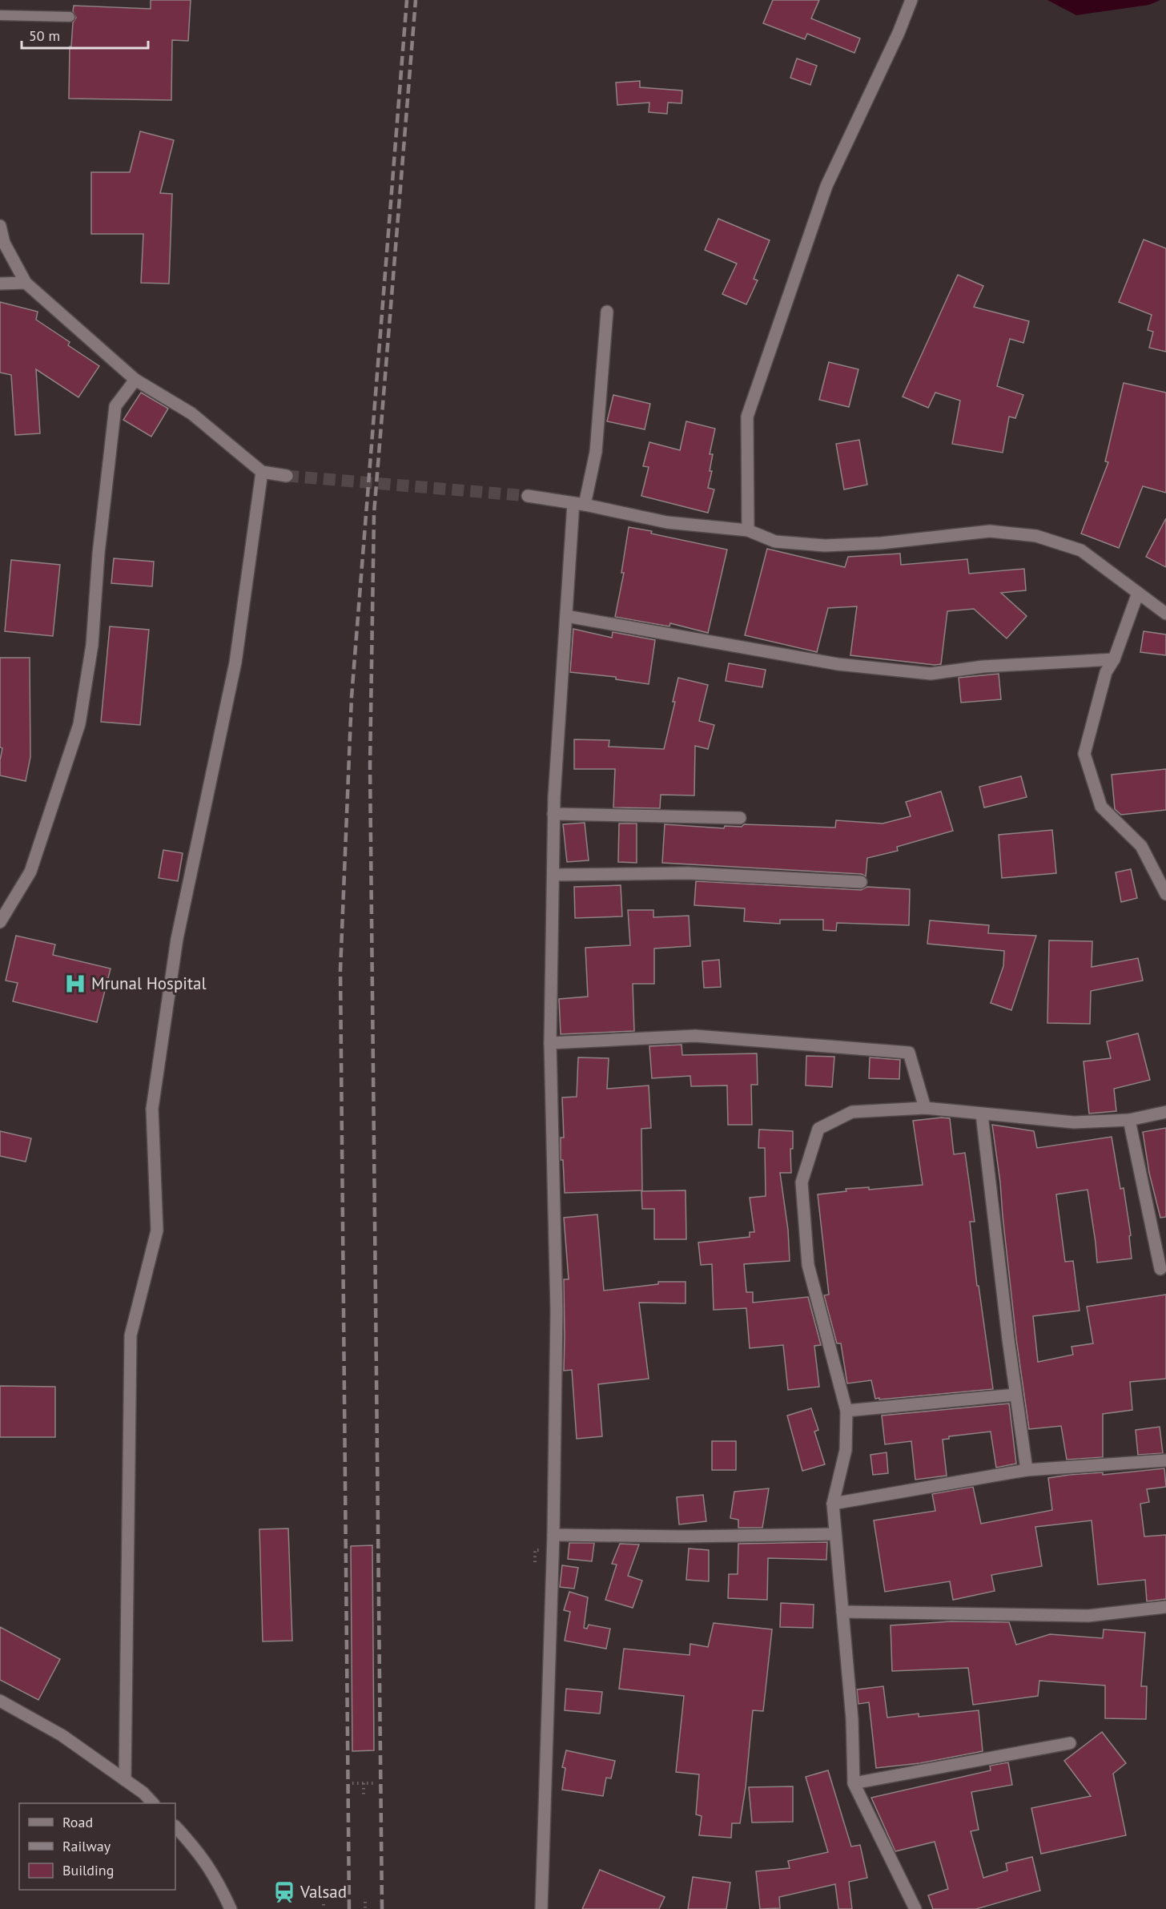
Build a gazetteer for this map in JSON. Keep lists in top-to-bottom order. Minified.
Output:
{"places":{"hospital":["Mrunal Hospital"],"station":["Valsad"]},"legend":["Road","Railway","Building"],"scale_bar":"50 m"}
